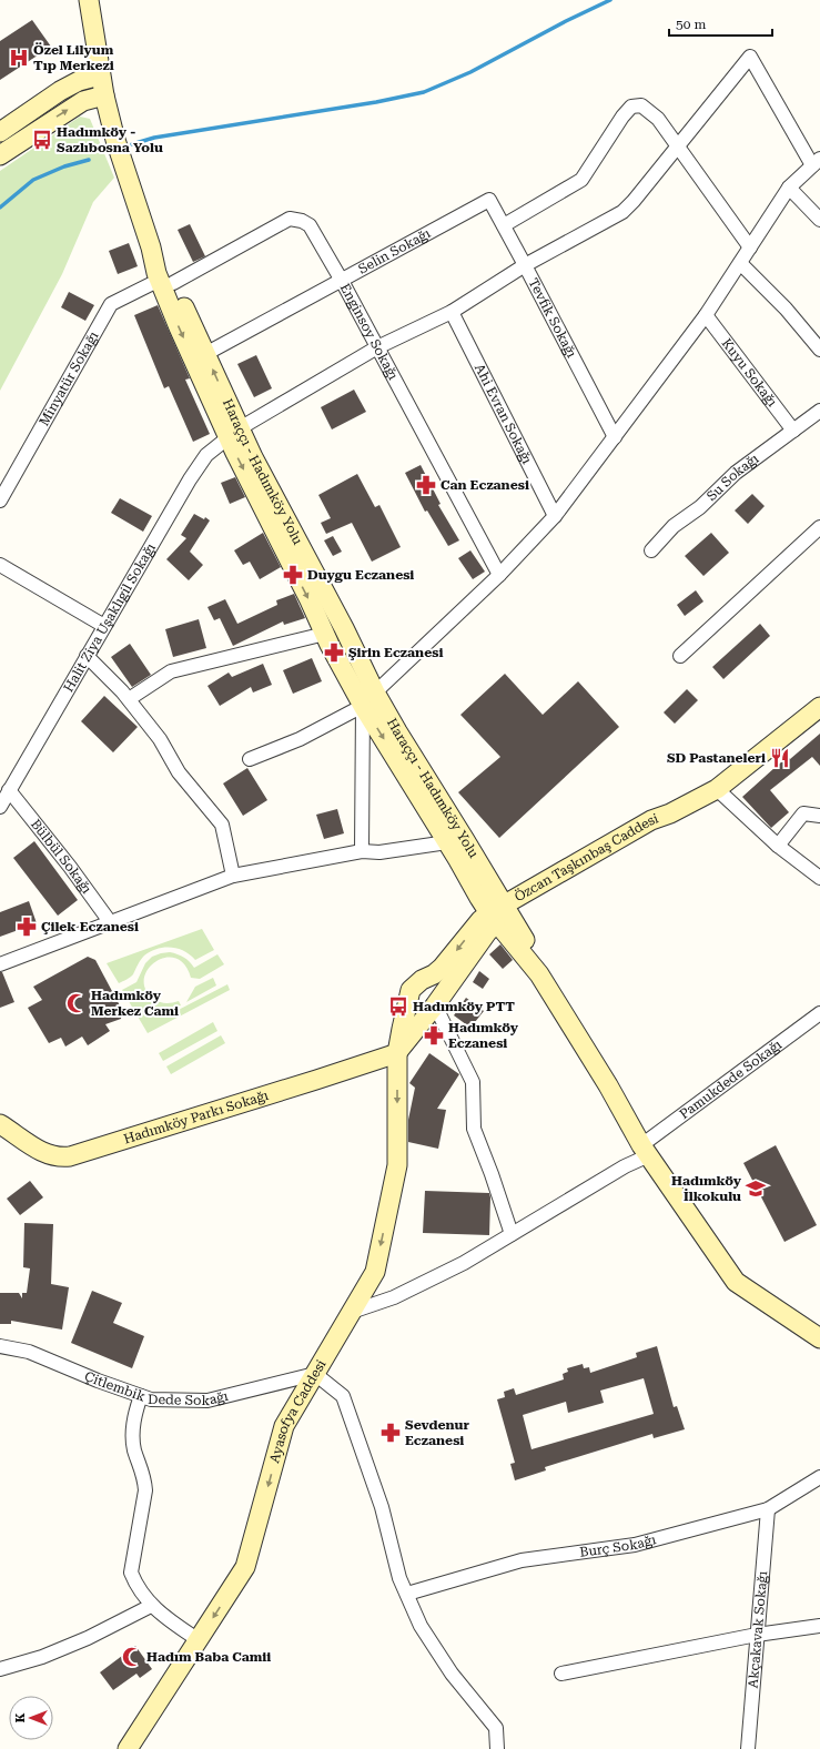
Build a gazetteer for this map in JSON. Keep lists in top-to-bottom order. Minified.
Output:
{"streets":{"main road":["Haraççı - Hadımköy Yolu","Özcan Taşkınbaş Caddesi","Hadımköy Parkı Sokağı","Ayasofya Caddesi"],"street":["Selin Sokağı","Tevfik Sokağı","Enginsoy Sokağı","Kuyu Sokağı","Minyatür Sokağı","Ahi Evran Sokağı","Su Sokağı","Halit Ziya Uşaklıgil Sokağı","Bülbül Sokağı","Pamukdede Sokağı","Çitlembik Dede Sokağı","Burç Sokağı","Akçakavak Sokağı"]},"crossings":[["Selin Sokağı","Tevfik Sokağı"],["Selin Sokağı","Enginsoy Sokağı"],["Selin Sokağı","Haraççı - Hadımköy Yolu"],["Tevfik Sokağı","Halit Ziya Uşaklıgil Sokağı"],["Enginsoy Sokağı","Minyatür Sokağı"],["Enginsoy Sokağı","Haraççı - Hadımköy Yolu"],["Enginsoy Sokağı","Halit Ziya Uşaklıgil Sokağı"],["Kuyu Sokağı","Su Sokağı"],["Minyatür Sokağı","Haraççı - Hadımköy Yolu"],["Ahi Evran Sokağı","Halit Ziya Uşaklıgil Sokağı"],["Haraççı - Hadımköy Yolu","Halit Ziya Uşaklıgil Sokağı"],["Haraççı - Hadımköy Yolu","Özcan Taşkınbaş Caddesi"],["Haraççı - Hadımköy Yolu","Ayasofya Caddesi"],["Halit Ziya Uşaklıgil Sokağı","Bülbül Sokağı"],["Özcan Taşkınbaş Caddesi","Ayasofya Caddesi"],["Pamukdede Sokağı","Ayasofya Caddesi"],["Hadımköy Parkı Sokağı","Ayasofya Caddesi"],["Çitlembik Dede Sokağı","Ayasofya Caddesi"],["Burç Sokağı","Akçakavak Sokağı"]],"one_way":["Ayasofya Caddesi"],"places":{"hospital":["Özel Lilyum Tıp Merkezi"],"bus stop":["Hadımköy - Sazlıbosna Yolu","Hadımköy PTT"],"pharmacy":["Can Eczanesi","Duygu Eczanesi","Şirin Eczanesi","Çilek Eczanesi","Hadımköy Eczanesi","Sevdenur Eczanesi"],"restaurant":["SD Pastaneleri"],"mosque":["Hadımköy Merkez Cami","Hadım Baba Camii"],"school or university":["Hadımköy İlkokulu"]},"scale_bar":"50 m","north":"left"}
